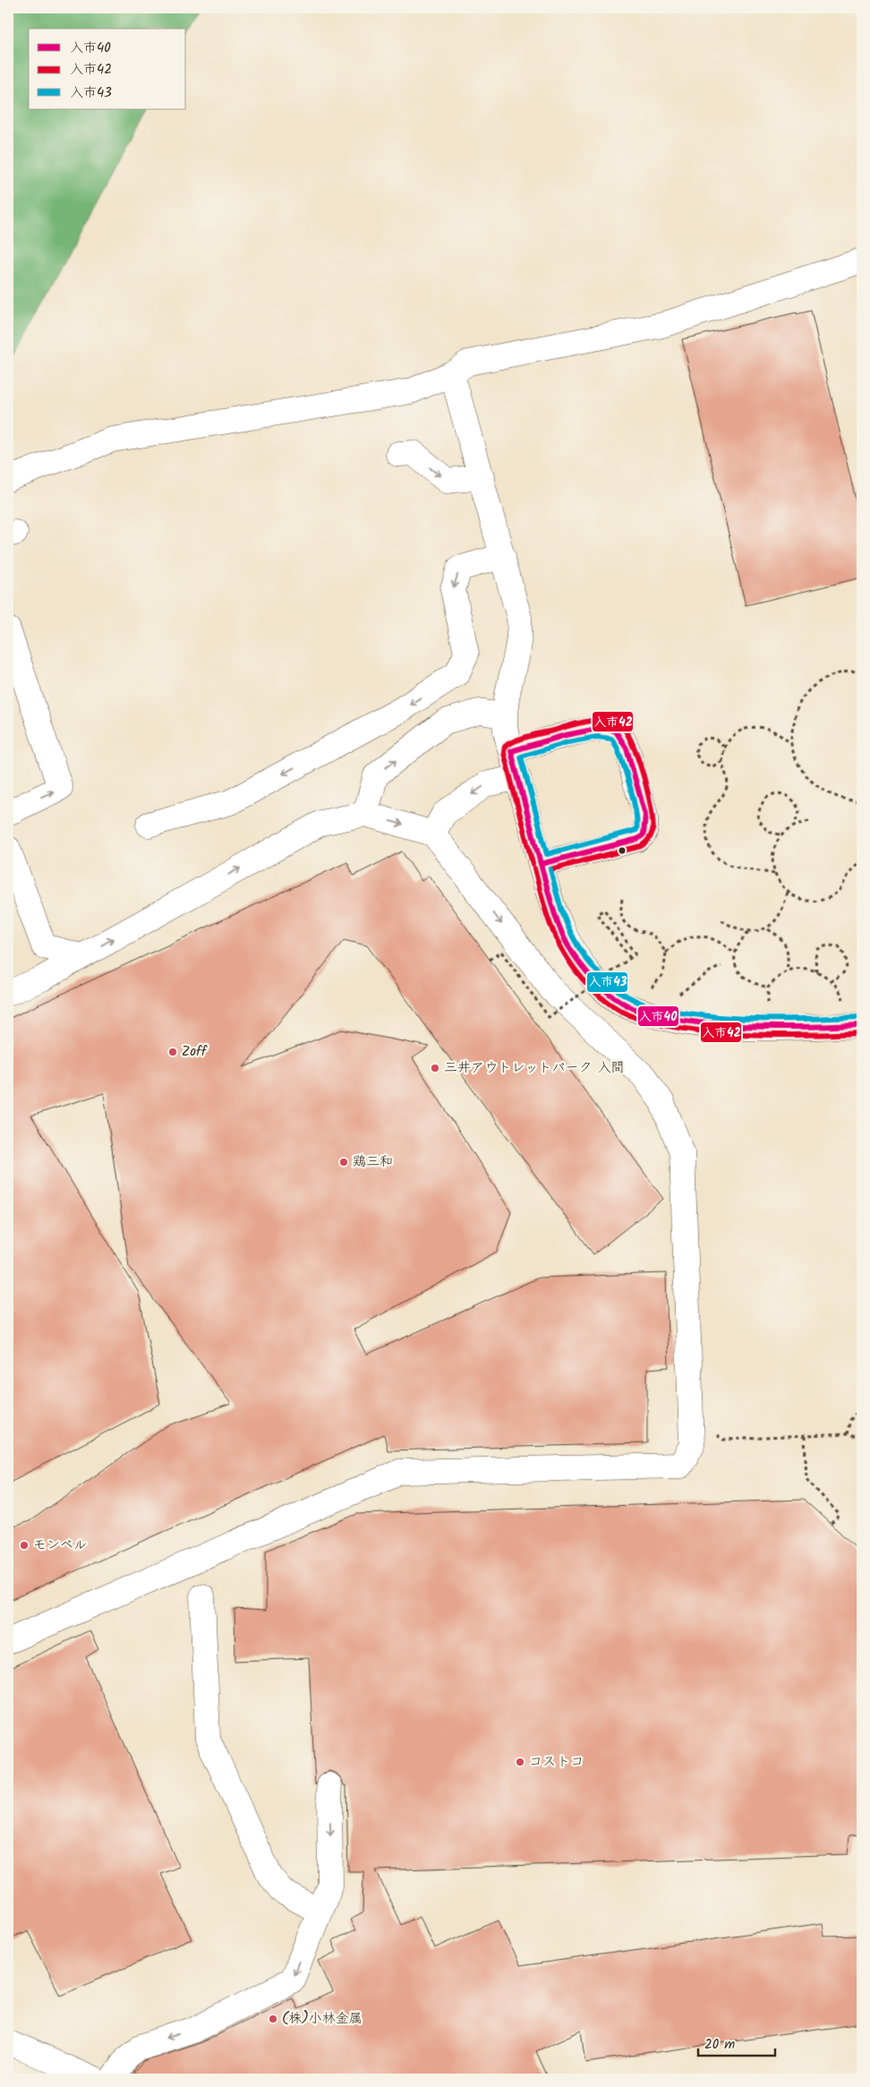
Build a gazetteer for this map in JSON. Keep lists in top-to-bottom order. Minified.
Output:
{"places":["Zoff","三井アウトレットパーク 入間","鶏三和","モンベル","コストコ","(株)小林金属"],"lines":["transit line 入市42","transit line 入市40","transit line 入市43"],"legend":["入市40","入市42","入市43"],"scale_bar":"20 m"}
